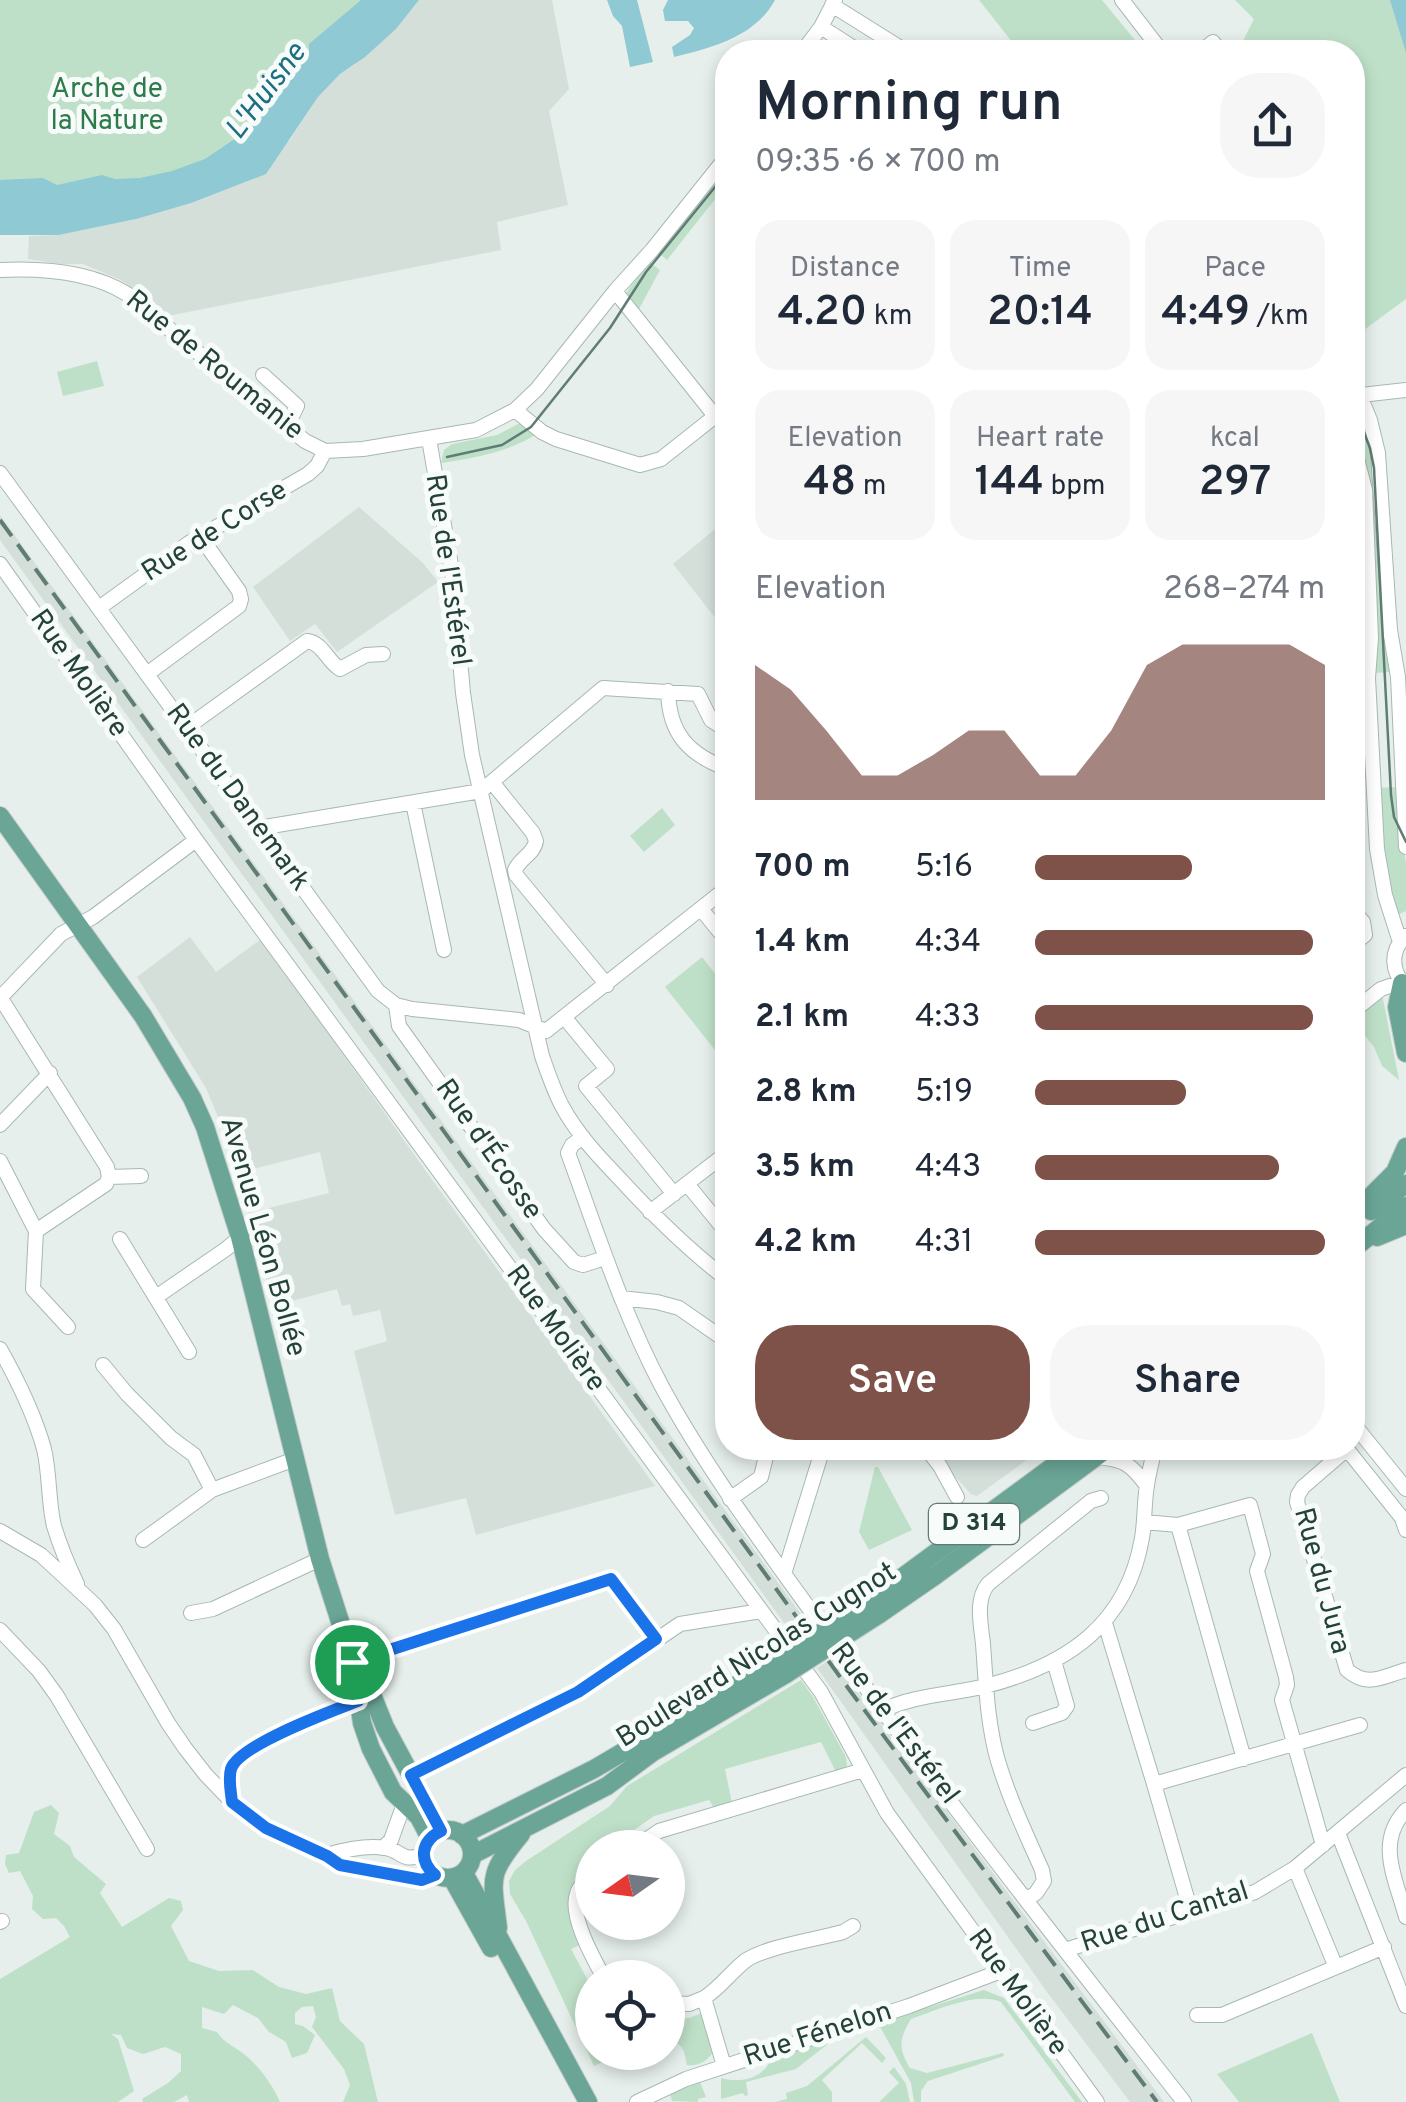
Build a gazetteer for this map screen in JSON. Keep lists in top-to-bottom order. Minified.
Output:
{"streets":{"main road":["Avenue Léon Bollée","D 314","Boulevard Nicolas Cugnot"],"street":["Rue de Roumanie","Rue de Corse","Rue de l'Estérel","Rue Molière","Rue du Danemark","Rue d'Écosse","Rue du Jura","Rue du Cantal","Rue Fénelon"]},"crossings":[["Rue de Roumanie","Rue de Corse"],["Rue de Roumanie","Rue de l'Estérel"],["Rue de Corse","Rue du Danemark"],["Rue de l'Estérel","Rue d'Écosse"],["Rue de l'Estérel","Rue du Cantal"],["Rue Molière","Rue Fénelon"],["Rue du Danemark","Rue d'Écosse"],["Avenue Léon Bollée","Boulevard Nicolas Cugnot"]],"water":["L'Huisne"],"parks":["Arche de la Nature"],"north":"left","page":{"heading":["Morning run","09:35 · 6 × 700 m"],"stats":[["Distance","4.20 km"],["Time","20:14"],["Pace","4:49 /km"],["Elevation","48 m"],["Heart rate","144 bpm"],["kcal","297"]],"chart":["Elevation","268–274 m"],"list":[{"name":"700 m","note":"5:16"},{"name":"1.4 km","note":"4:34"},{"name":"2.1 km","note":"4:33"},{"name":"2.8 km","note":"5:19"},{"name":"3.5 km","note":"4:43"},{"name":"4.2 km","note":"4:31"}],"buttons":["Save","Share"]}}
